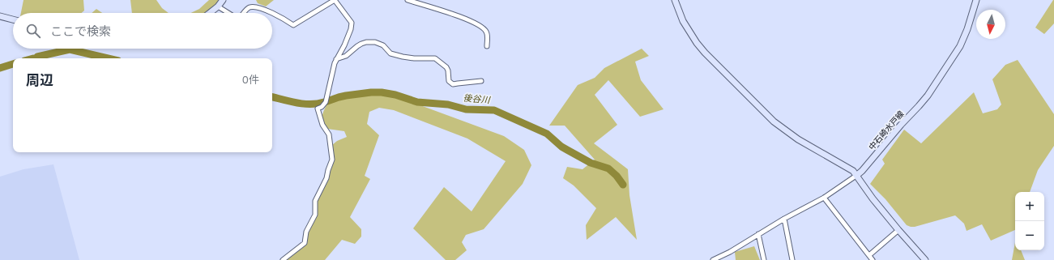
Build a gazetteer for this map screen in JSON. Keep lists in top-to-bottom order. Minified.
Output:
{"streets":{"main road":["中石崎水戸線"]},"water":["後谷川"],"north":"bottom","page":{"search":"ここで検索","heading":["周辺","0件"],"map_buttons":["+","−"]}}
